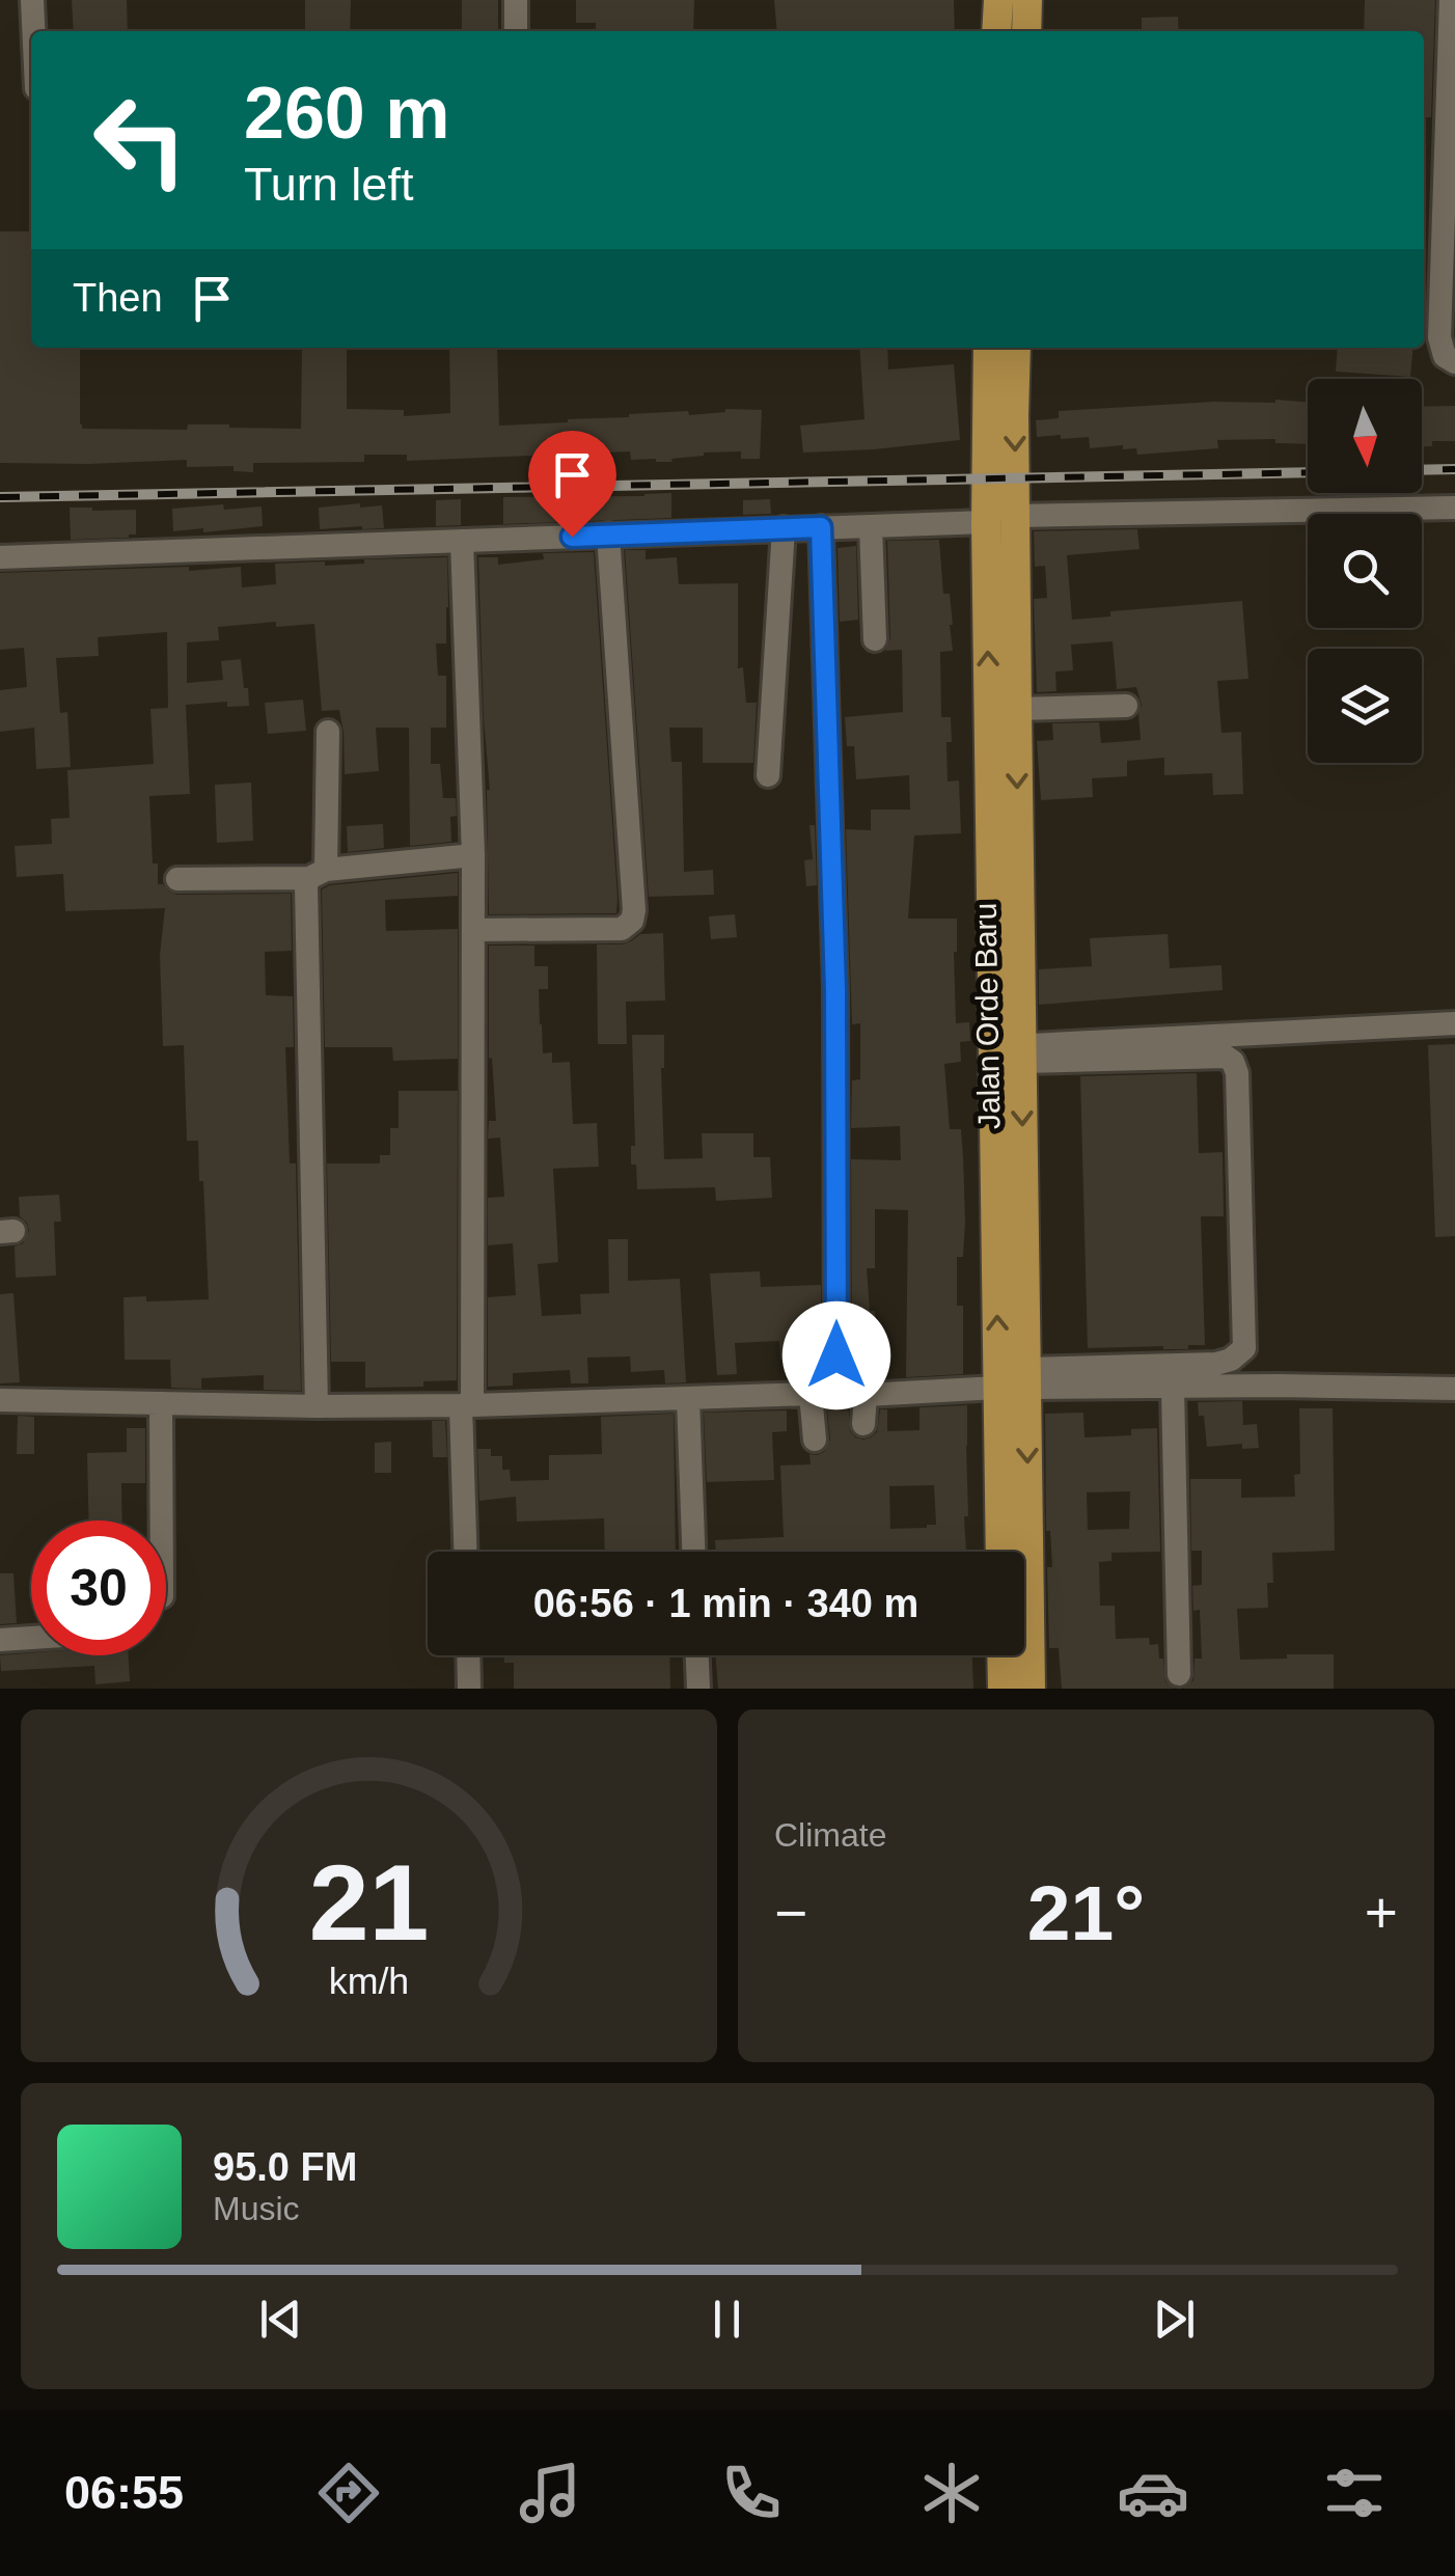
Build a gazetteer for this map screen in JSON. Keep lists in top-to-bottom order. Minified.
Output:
{"streets":{"main road":["Jalan Orde Baru"]},"north":"bottom","page":{"turn":["260 m","Turn left"],"then":"Then","limit":"30","trip":"06:56 · 1 min · 340 m","tile":"Climate","heat":["−","21°","+"],"song":["95.0 FM","Music"],"tabs":"06:55","gauge":["21","km/h"]}}
